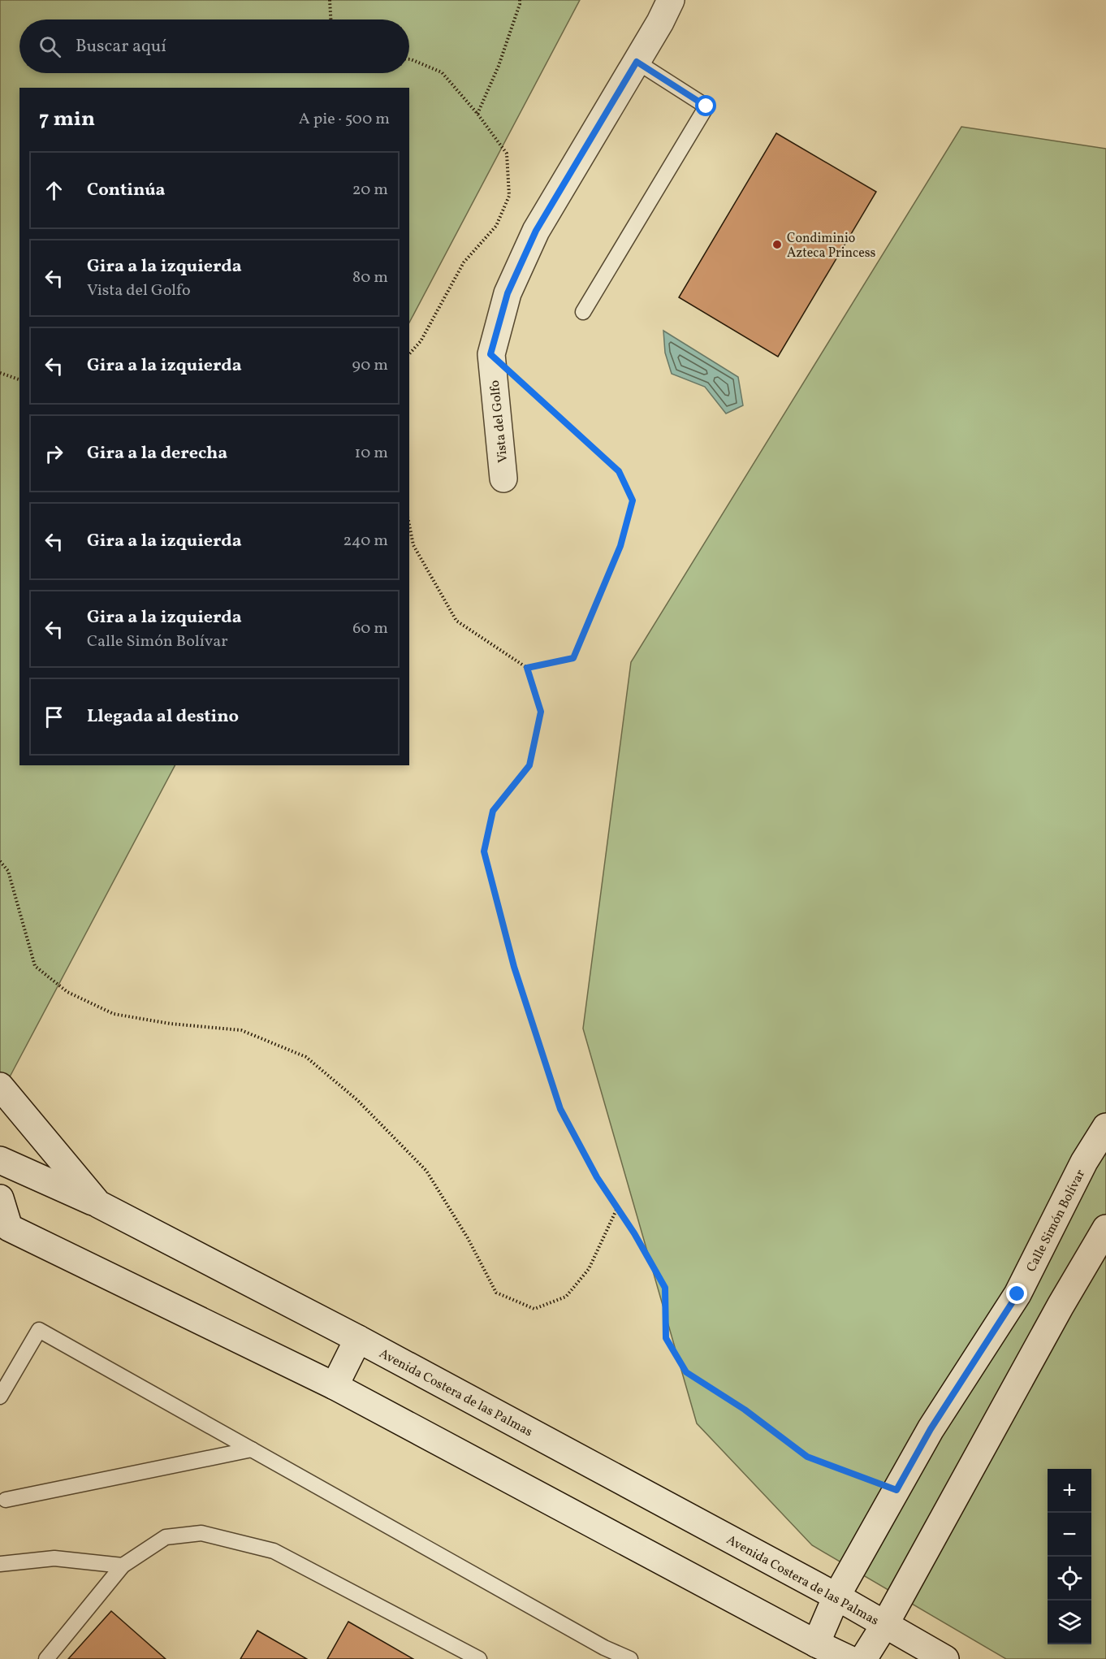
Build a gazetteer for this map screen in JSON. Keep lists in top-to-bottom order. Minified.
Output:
{"streets":{"main road":["Vista del Golfo","Calle Simón Bolívar","Avenida Costera de las Palmas"]},"crossings":[["Calle Simón Bolívar","Avenida Costera de las Palmas"]],"places":["Condiminio Azteca Princess"],"page":{"search":"Buscar aquí","heading":["7 min","A pie · 500 m"],"list":[["Continúa","20 m"],["Gira a la izquierda","Vista del Golfo","80 m"],["Gira a la izquierda","90 m"],["Gira a la derecha","10 m"],["Gira a la izquierda","240 m"],["Gira a la izquierda","Calle Simón Bolívar","60 m"],"Llegada al destino"],"map_buttons":["+","−"]}}
